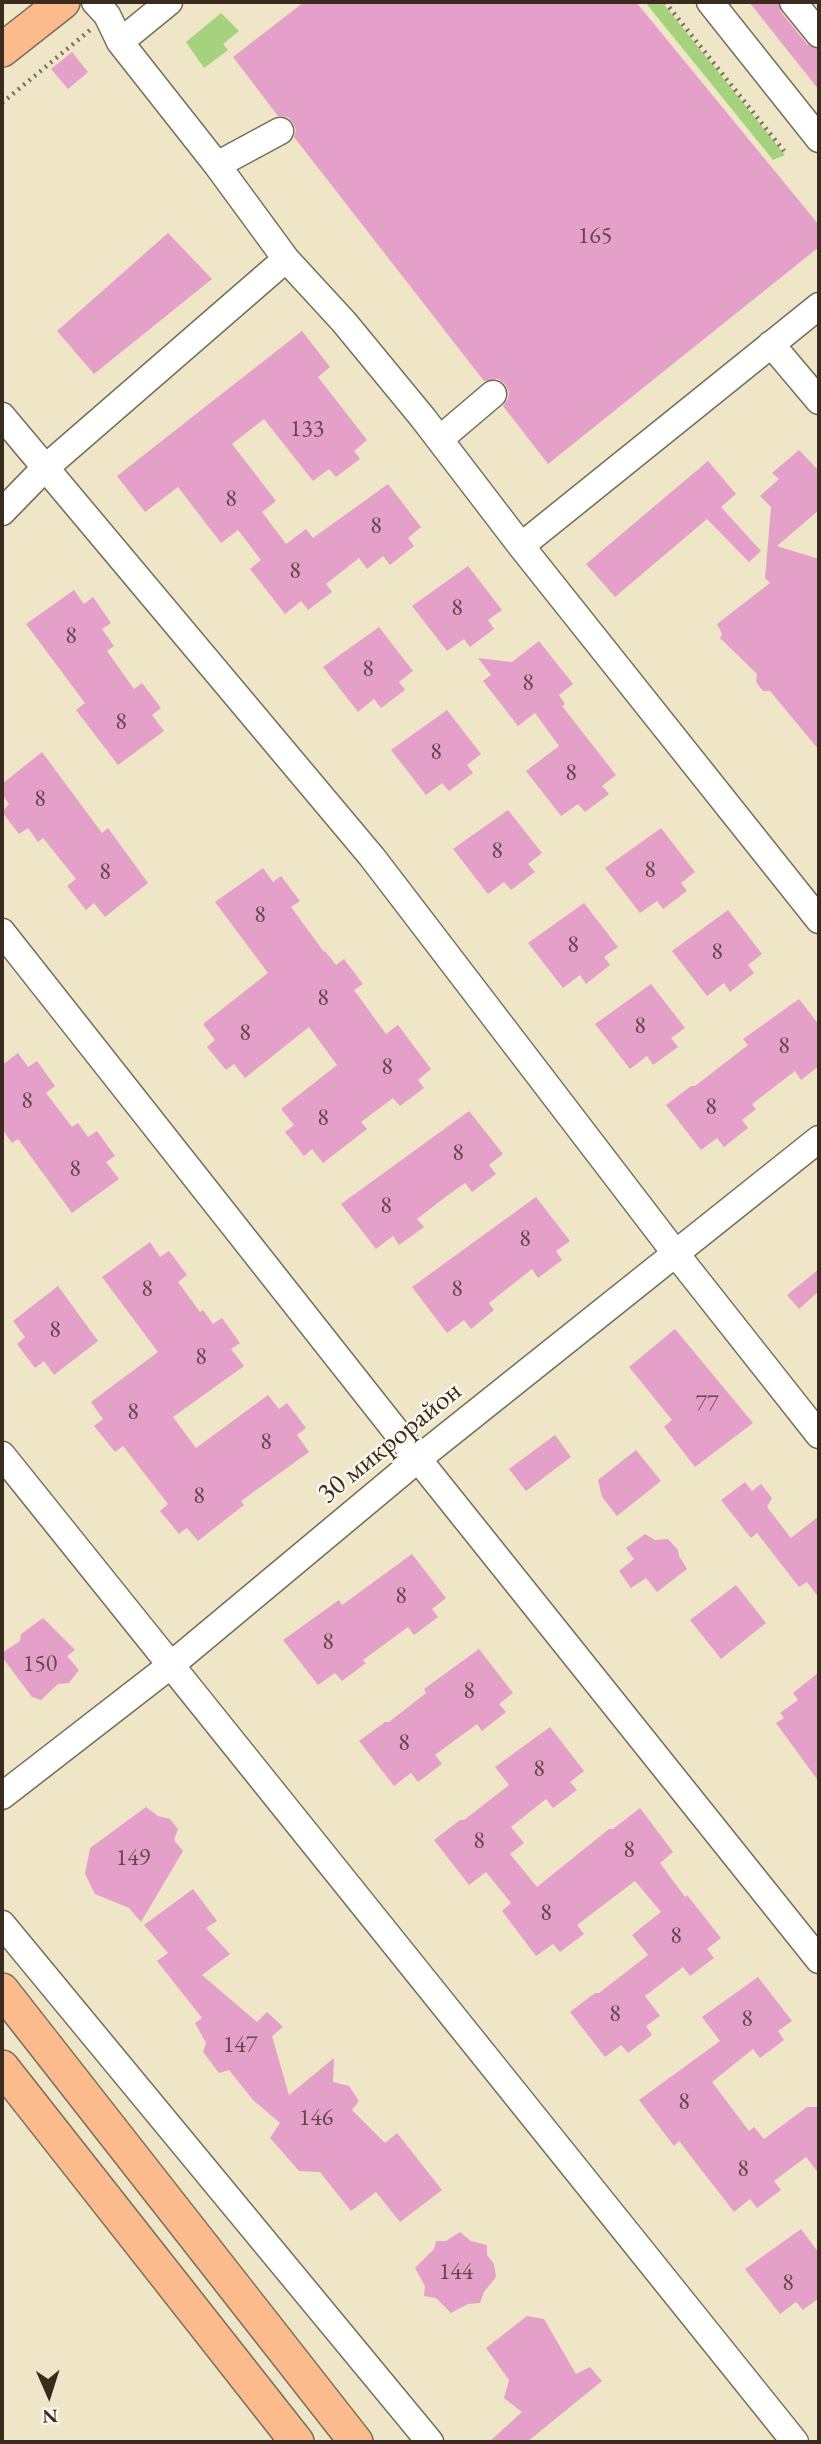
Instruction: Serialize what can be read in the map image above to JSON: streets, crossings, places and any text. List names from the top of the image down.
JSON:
{
  "streets": {
    "street": ["30 микрорайон"]
  },
  "house_numbers": [
    "165",
    "133",
    "8",
    "8",
    "8",
    "8",
    "8",
    "8",
    "8",
    "8",
    "8",
    "8",
    "8",
    "8",
    "8",
    "8",
    "8",
    "8",
    "8",
    "8",
    "8",
    "8",
    "8",
    "8",
    "8",
    "8",
    "8",
    "8",
    "8",
    "8",
    "8",
    "8",
    "8",
    "8",
    "8",
    "77",
    "8",
    "8",
    "8",
    "8",
    "8",
    "150",
    "8",
    "8",
    "8",
    "8",
    "8",
    "149",
    "8",
    "8",
    "8",
    "8",
    "147",
    "8",
    "146",
    "8",
    "144",
    "8"
  ],
  "north": "bottom"
}
